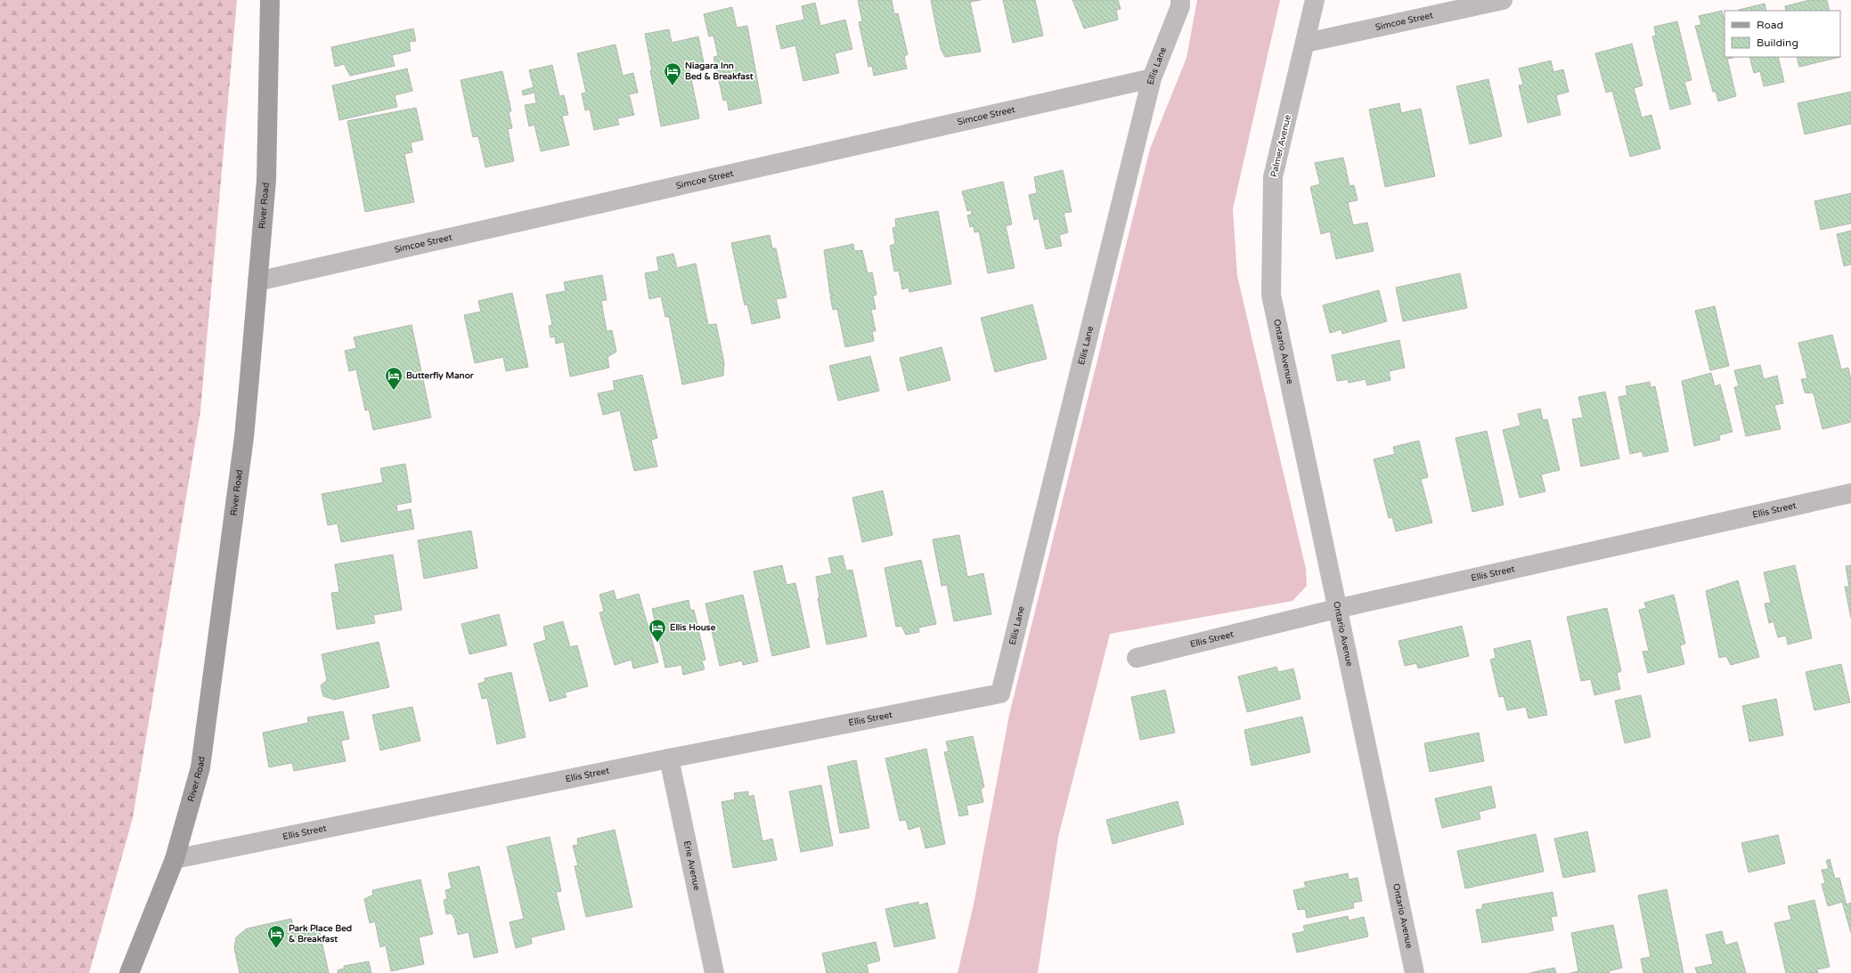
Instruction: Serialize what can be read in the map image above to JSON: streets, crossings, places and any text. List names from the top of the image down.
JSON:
{
  "streets": {
    "main road": ["River Road"],
    "street": [
      "Simcoe Street",
      "Ellis Lane",
      "Palmer Avenue",
      "Ontario Avenue",
      "Ellis Street",
      "Erie Avenue"
    ]
  },
  "crossings": [
    ["Simcoe Street", "Ellis Lane"],
    ["Simcoe Street", "Palmer Avenue"],
    ["Simcoe Street", "River Road"],
    ["Ellis Lane", "Ellis Street"],
    ["Palmer Avenue", "Ontario Avenue"],
    ["River Road", "Ellis Street"],
    ["Ontario Avenue", "Ellis Street"],
    ["Ellis Street", "Erie Avenue"]
  ],
  "places": {
    "hotel": [
      "Niagara Inn Bed & Breakfast",
      "Butterfly Manor",
      "Ellis House",
      "Park Place Bed & Breakfast"
    ]
  },
  "legend": ["Road", "Building"]
}
